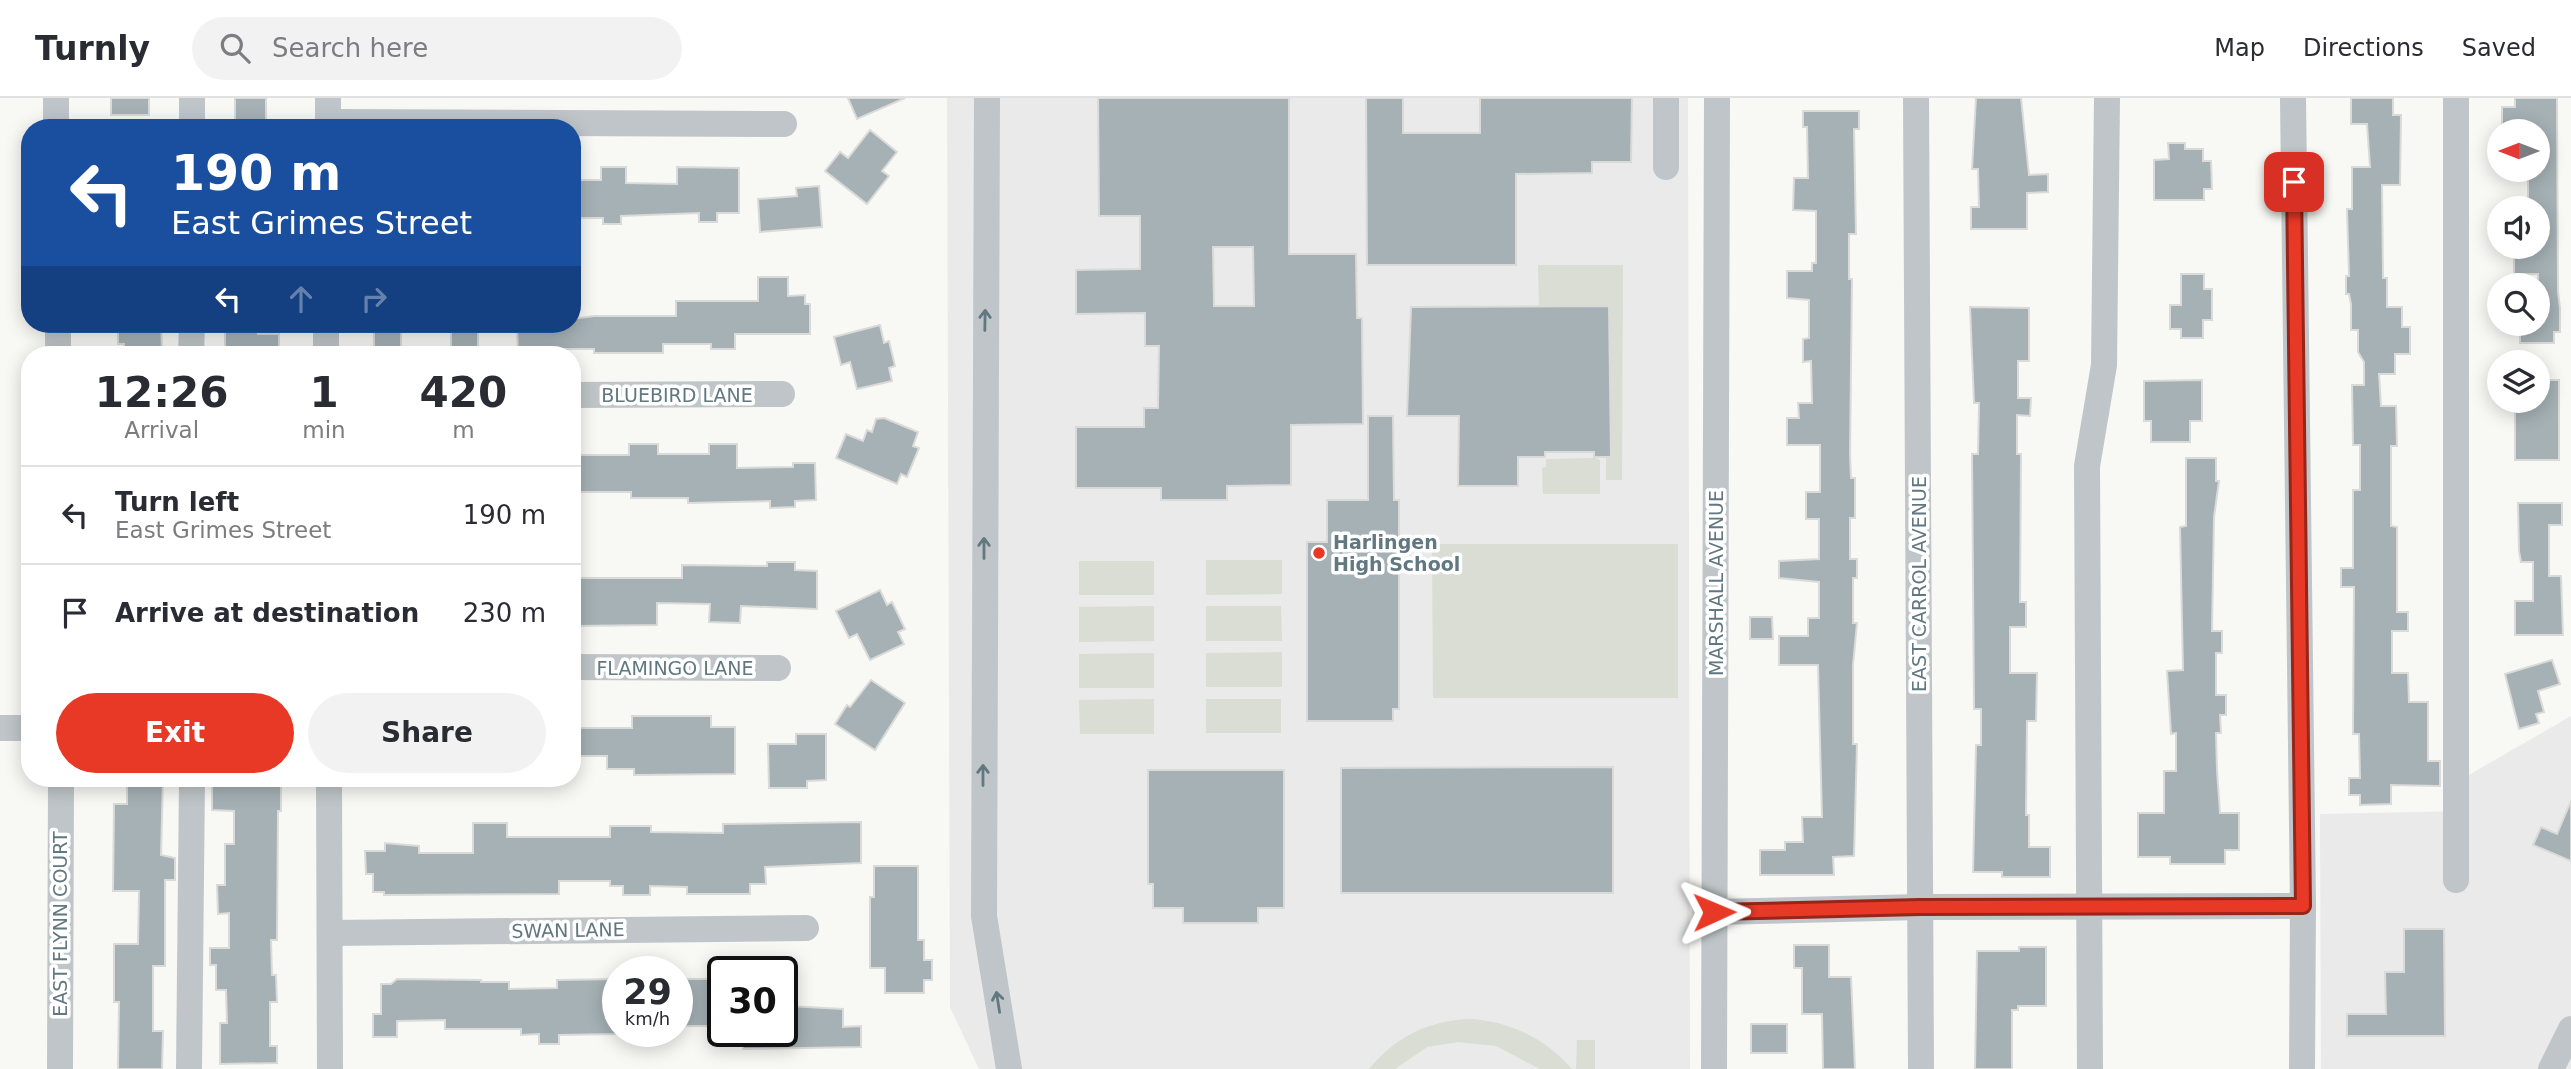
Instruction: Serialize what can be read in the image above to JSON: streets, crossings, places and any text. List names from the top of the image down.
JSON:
{
  "streets": {
    "street": [
      "BLUEBIRD LANE",
      "MARSHALL AVENUE",
      "EAST CARROL AVENUE",
      "FLAMINGO LANE",
      "EAST FLYNN COURT",
      "SWAN LANE"
    ]
  },
  "places": ["Harlingen High School"],
  "north": "left",
  "page": {
    "header": "Turnly",
    "search": "Search here",
    "nav": ["Map", "Directions", "Saved"],
    "turn": ["190 m", "East Grimes Street"],
    "eta": [
      "12:26",
      "Arrival",
      "1",
      "min",
      "420",
      "m"
    ],
    "list": [
      {
        "name": "Turn left",
        "note": "East Grimes Street",
        "value": "190 m"
      },
      {
        "name": "Arrive at destination",
        "value": "230 m"
      }
    ],
    "buttons": ["Exit", "Share"],
    "speed": "29 km/h",
    "limit": "30"
  }
}
